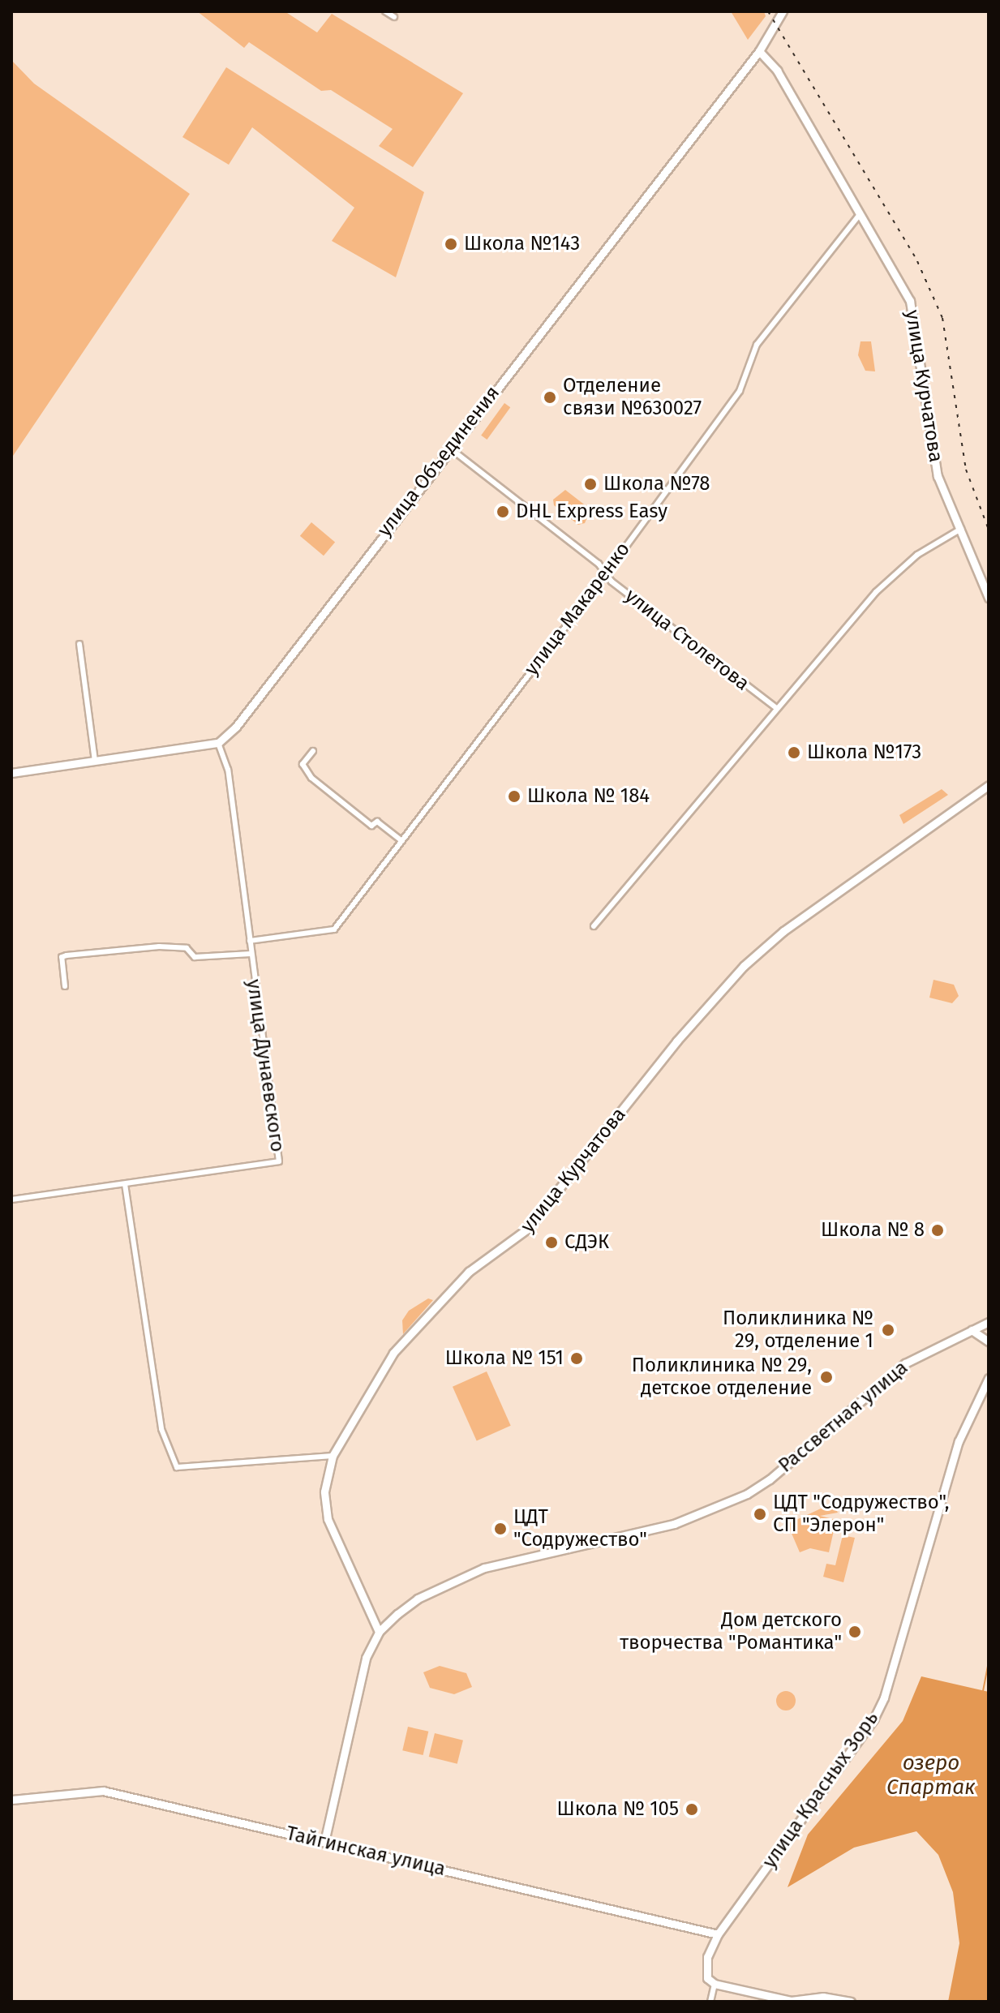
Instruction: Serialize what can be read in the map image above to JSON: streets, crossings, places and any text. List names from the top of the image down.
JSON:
{
  "streets": {
    "main road": [
      "улица Курчатова",
      "улица Объединения",
      "Рассветная улица",
      "улица Красных Зорь",
      "Тайгинская улица"
    ],
    "street": ["улица Макаренко", "улица Столетова", "улица Дунаевского"]
  },
  "crossings": [
    ["улица Курчатова", "улица Объединения"],
    ["улица Курчатова", "улица Макаренко"],
    ["улица Курчатова", "Рассветная улица"],
    ["улица Объединения", "улица Столетова"],
    ["улица Объединения", "улица Дунаевского"],
    ["улица Макаренко", "улица Столетова"],
    ["улица Макаренко", "улица Дунаевского"],
    ["Рассветная улица", "Тайгинская улица"],
    ["улица Красных Зорь", "Тайгинская улица"]
  ],
  "water": ["озеро Спартак"],
  "places": [
    "Школа №143",
    "Отделение связи №630027",
    "Школа №78",
    "DHL Express Easy",
    "Школа №173",
    "Школа № 184",
    "Школа № 8",
    "СДЭК",
    "Поликлиника № 29, отделение 1",
    "Школа № 151",
    "Поликлиника № 29, детское отделение",
    "ЦДТ \"Содружество\", СП \"Элерон\"",
    "ЦДТ \"Содружество\"",
    "Дом детского творчества \"Романтика\"",
    "Школа № 105"
  ]
}
